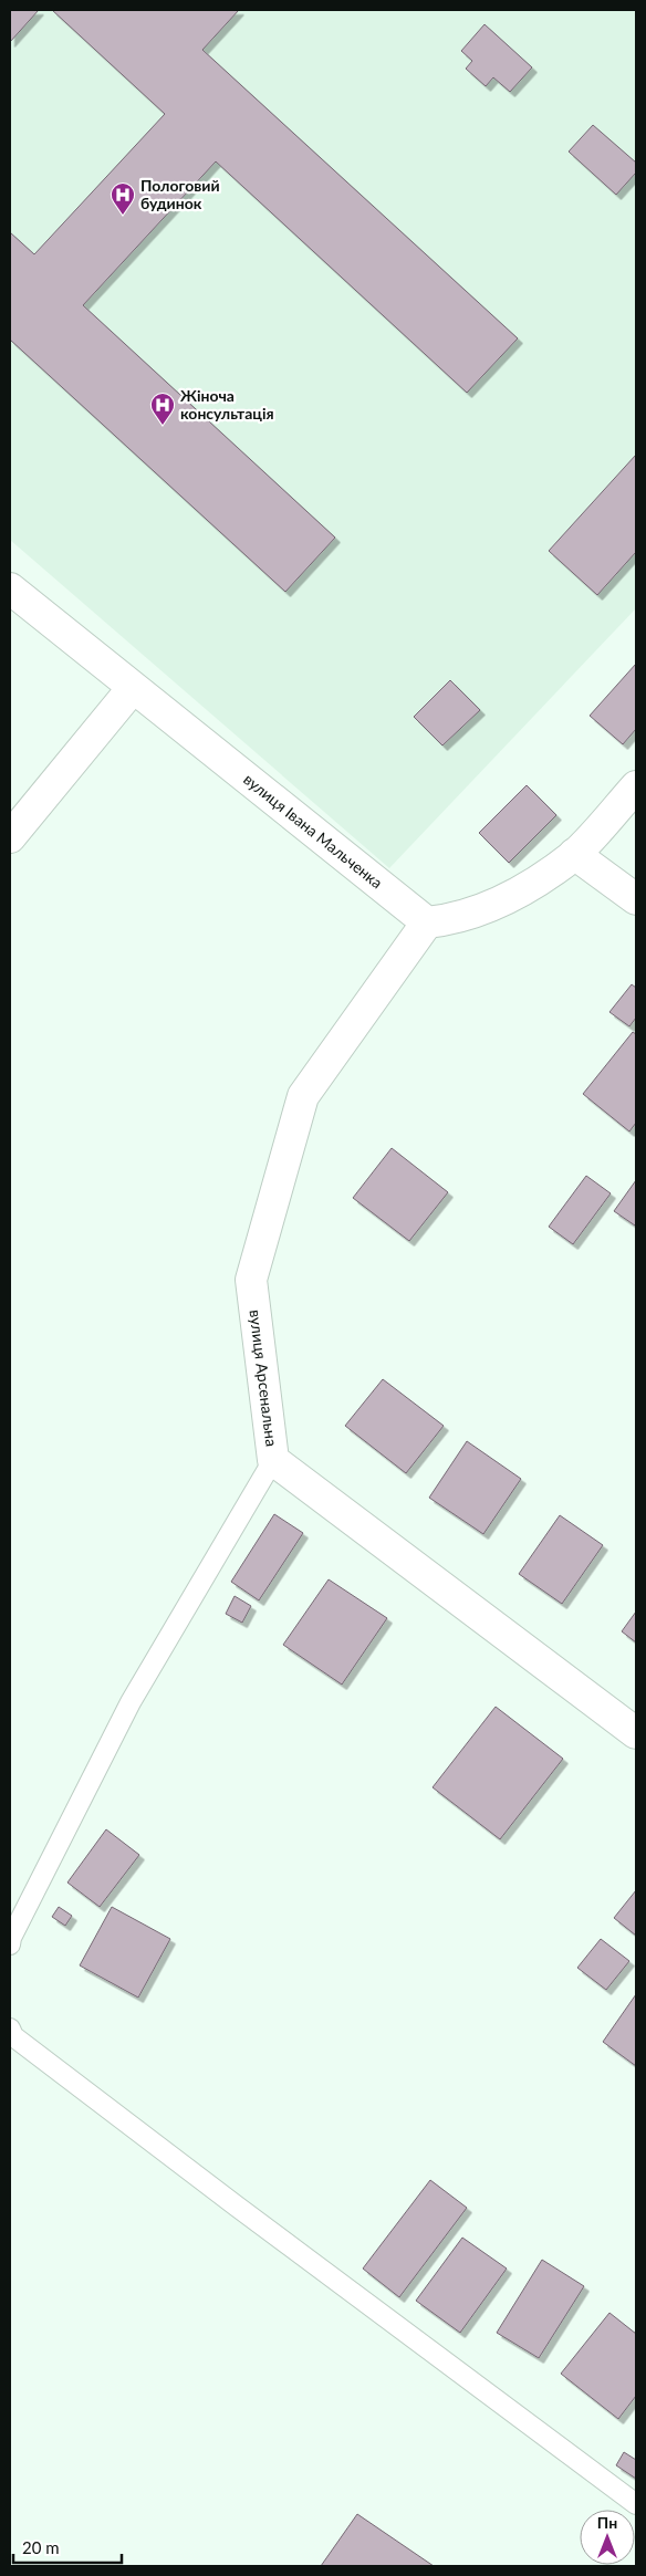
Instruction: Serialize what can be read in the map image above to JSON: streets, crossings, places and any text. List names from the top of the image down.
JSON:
{
  "streets": {
    "street": ["вулиця Івана Мальченка", "вулиця Арсенальна"]
  },
  "crossings": [
    ["вулиця Івана Мальченка", "вулиця Арсенальна"]
  ],
  "places": {
    "hospital": ["Пологовий будинок", "Жіноча консультація"]
  },
  "scale_bar": "20 m",
  "north": "top"
}
